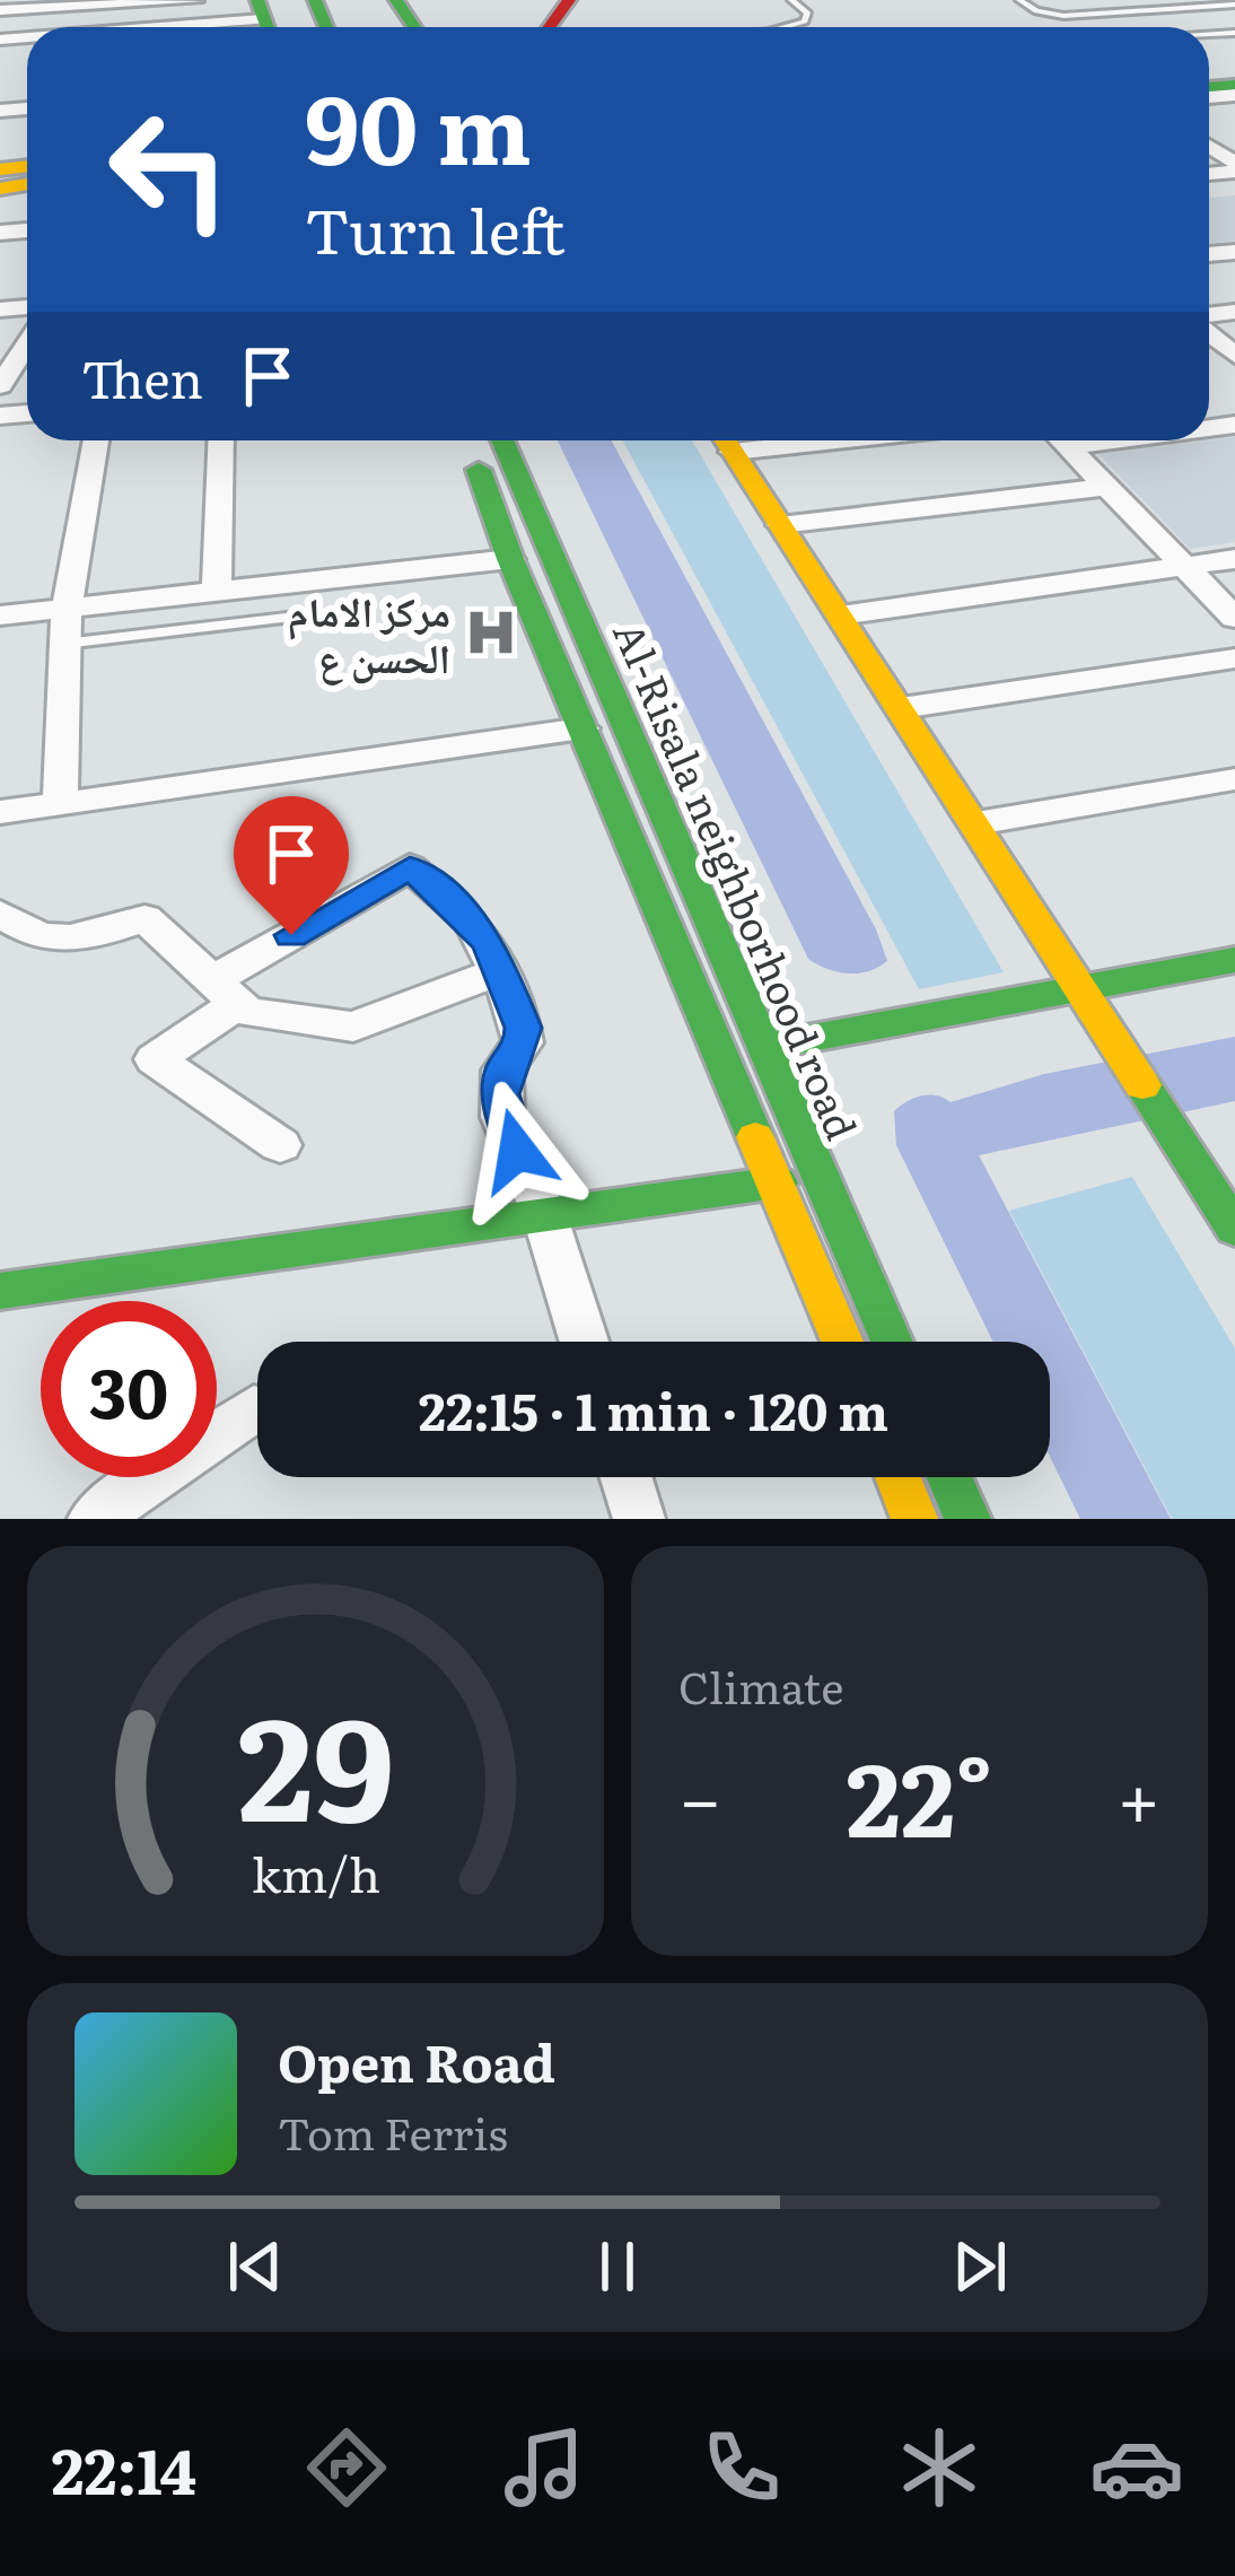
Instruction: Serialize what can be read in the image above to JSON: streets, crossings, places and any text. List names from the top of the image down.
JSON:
{
  "streets": {
    "main road": ["Al-Risala neighborhood road"]
  },
  "places": {
    "hospital": ["مركز الامام الحسن ع"]
  },
  "page": {
    "turn": ["90 m", "Turn left"],
    "then": "Then",
    "limit": "30",
    "trip": "22:15 · 1 min · 120 m",
    "tile": "Climate",
    "heat": ["−", "22°", "+"],
    "song": ["Open Road", "Tom Ferris"],
    "tabs": "22:14",
    "gauge": ["29", "km/h"]
  }
}
